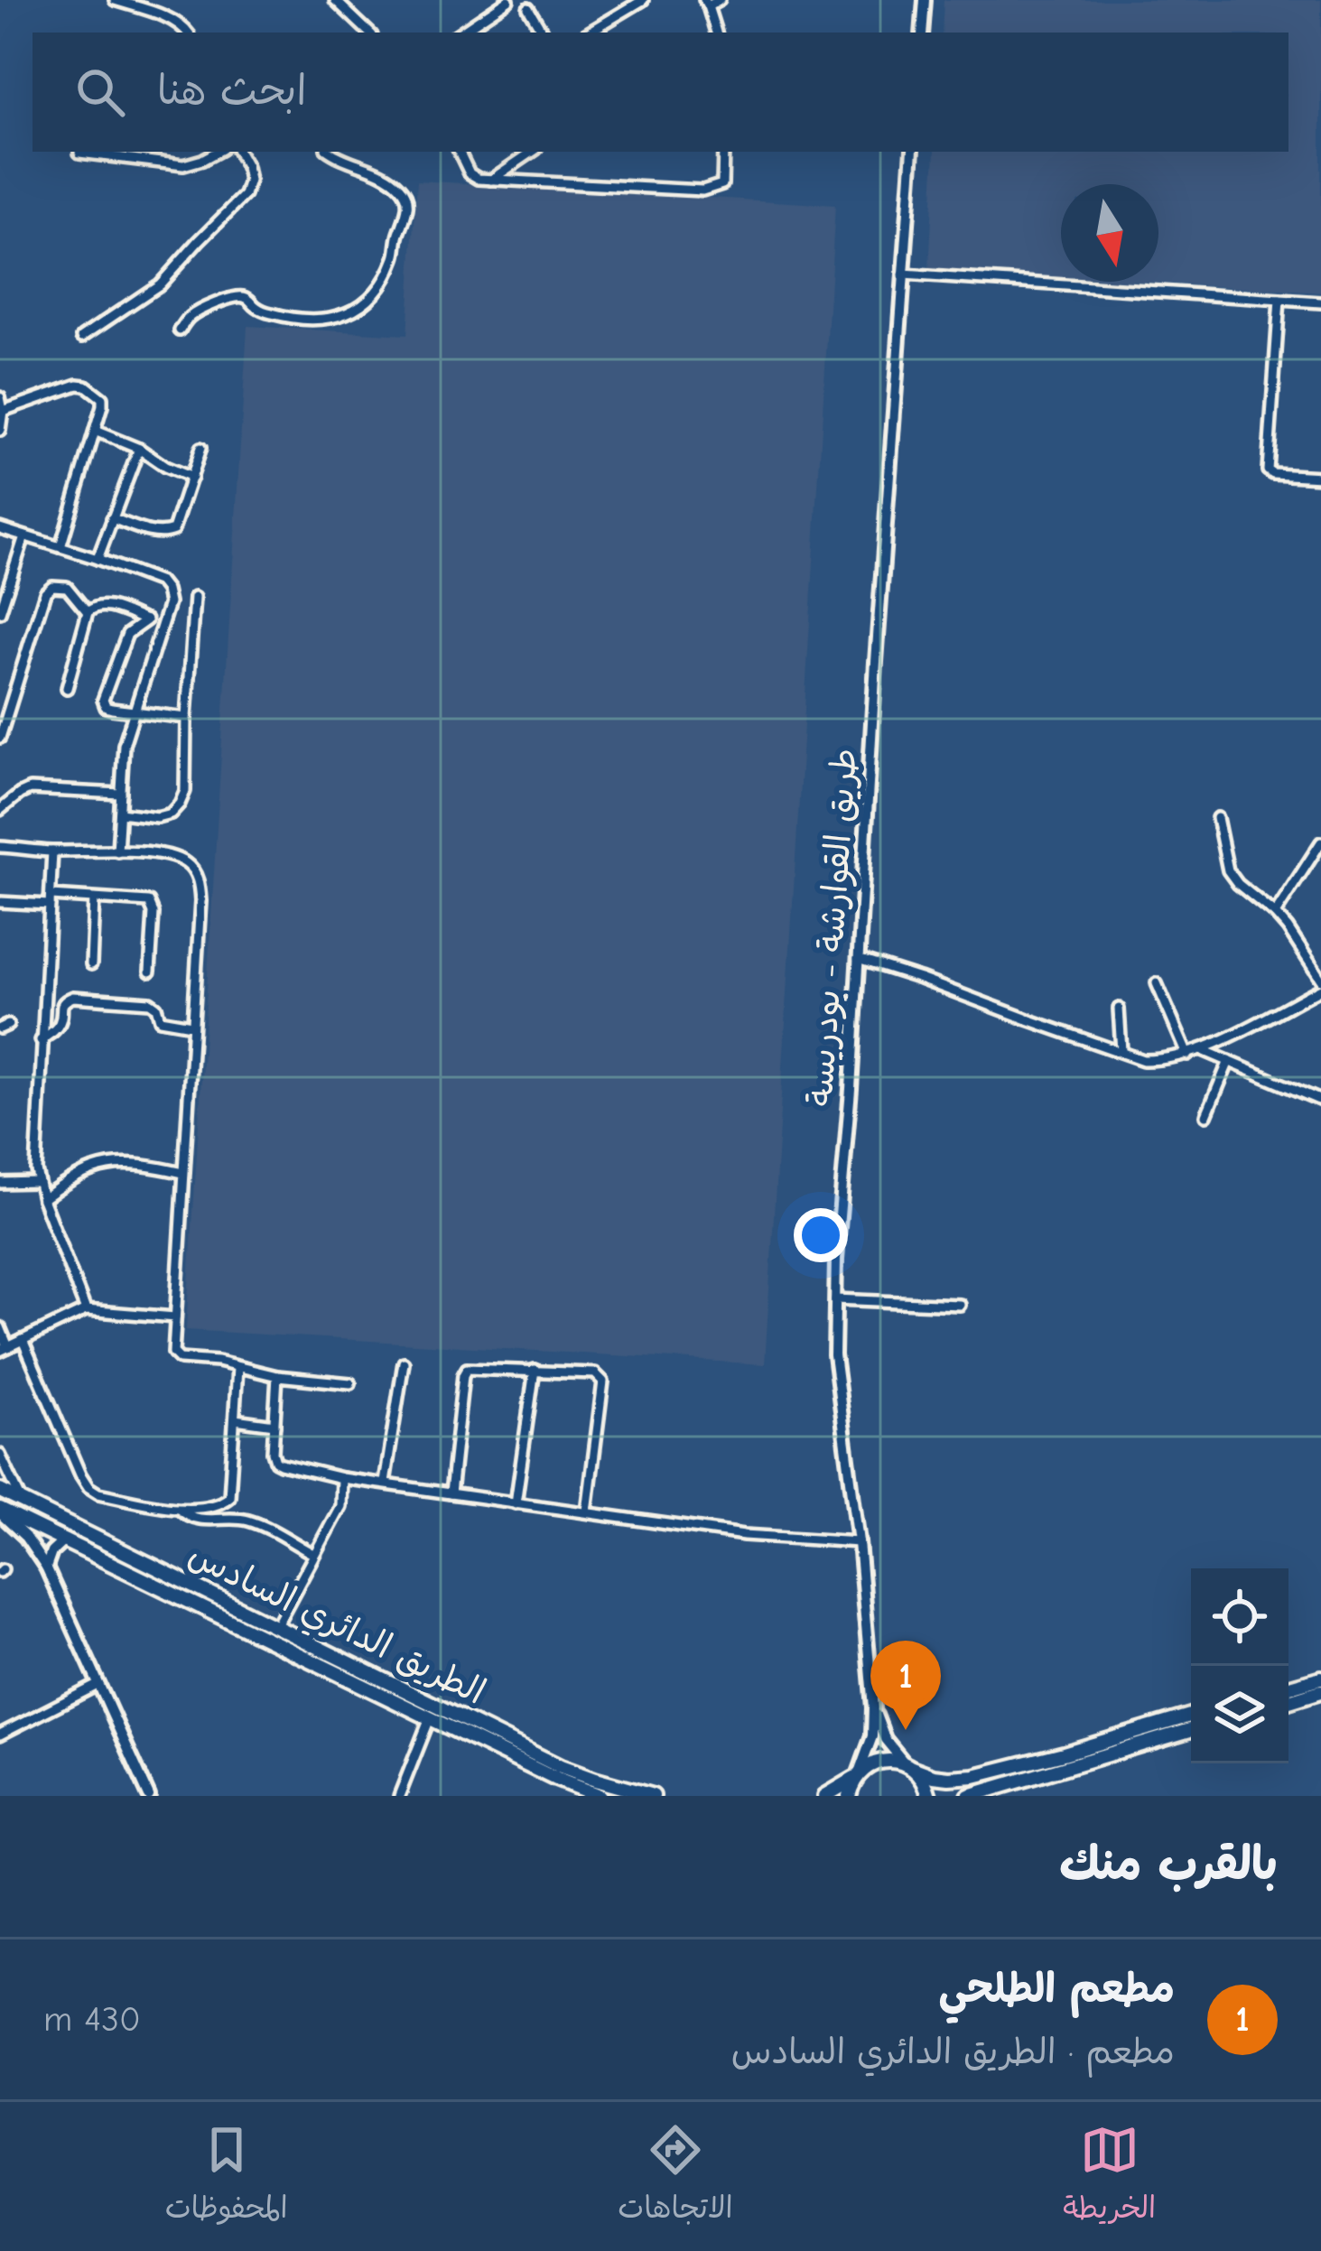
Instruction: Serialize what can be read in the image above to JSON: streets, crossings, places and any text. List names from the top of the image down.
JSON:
{
  "streets": {
    "highway": ["الطريق الدائري السادس"],
    "main road": ["طريق القوارشة - بودريسة"]
  },
  "north": "bottom",
  "page": {
    "search": "ابحث هنا",
    "pins": "1",
    "heading": "بالقرب منك",
    "list": [
      {
        "mark": "1",
        "name": "مطعم الطلحي",
        "note": "مطعم · الطريق الدائري السادس",
        "value": "430 m"
      }
    ],
    "nav": ["الخريطة", "الاتجاهات", "المحفوظات"]
  }
}
